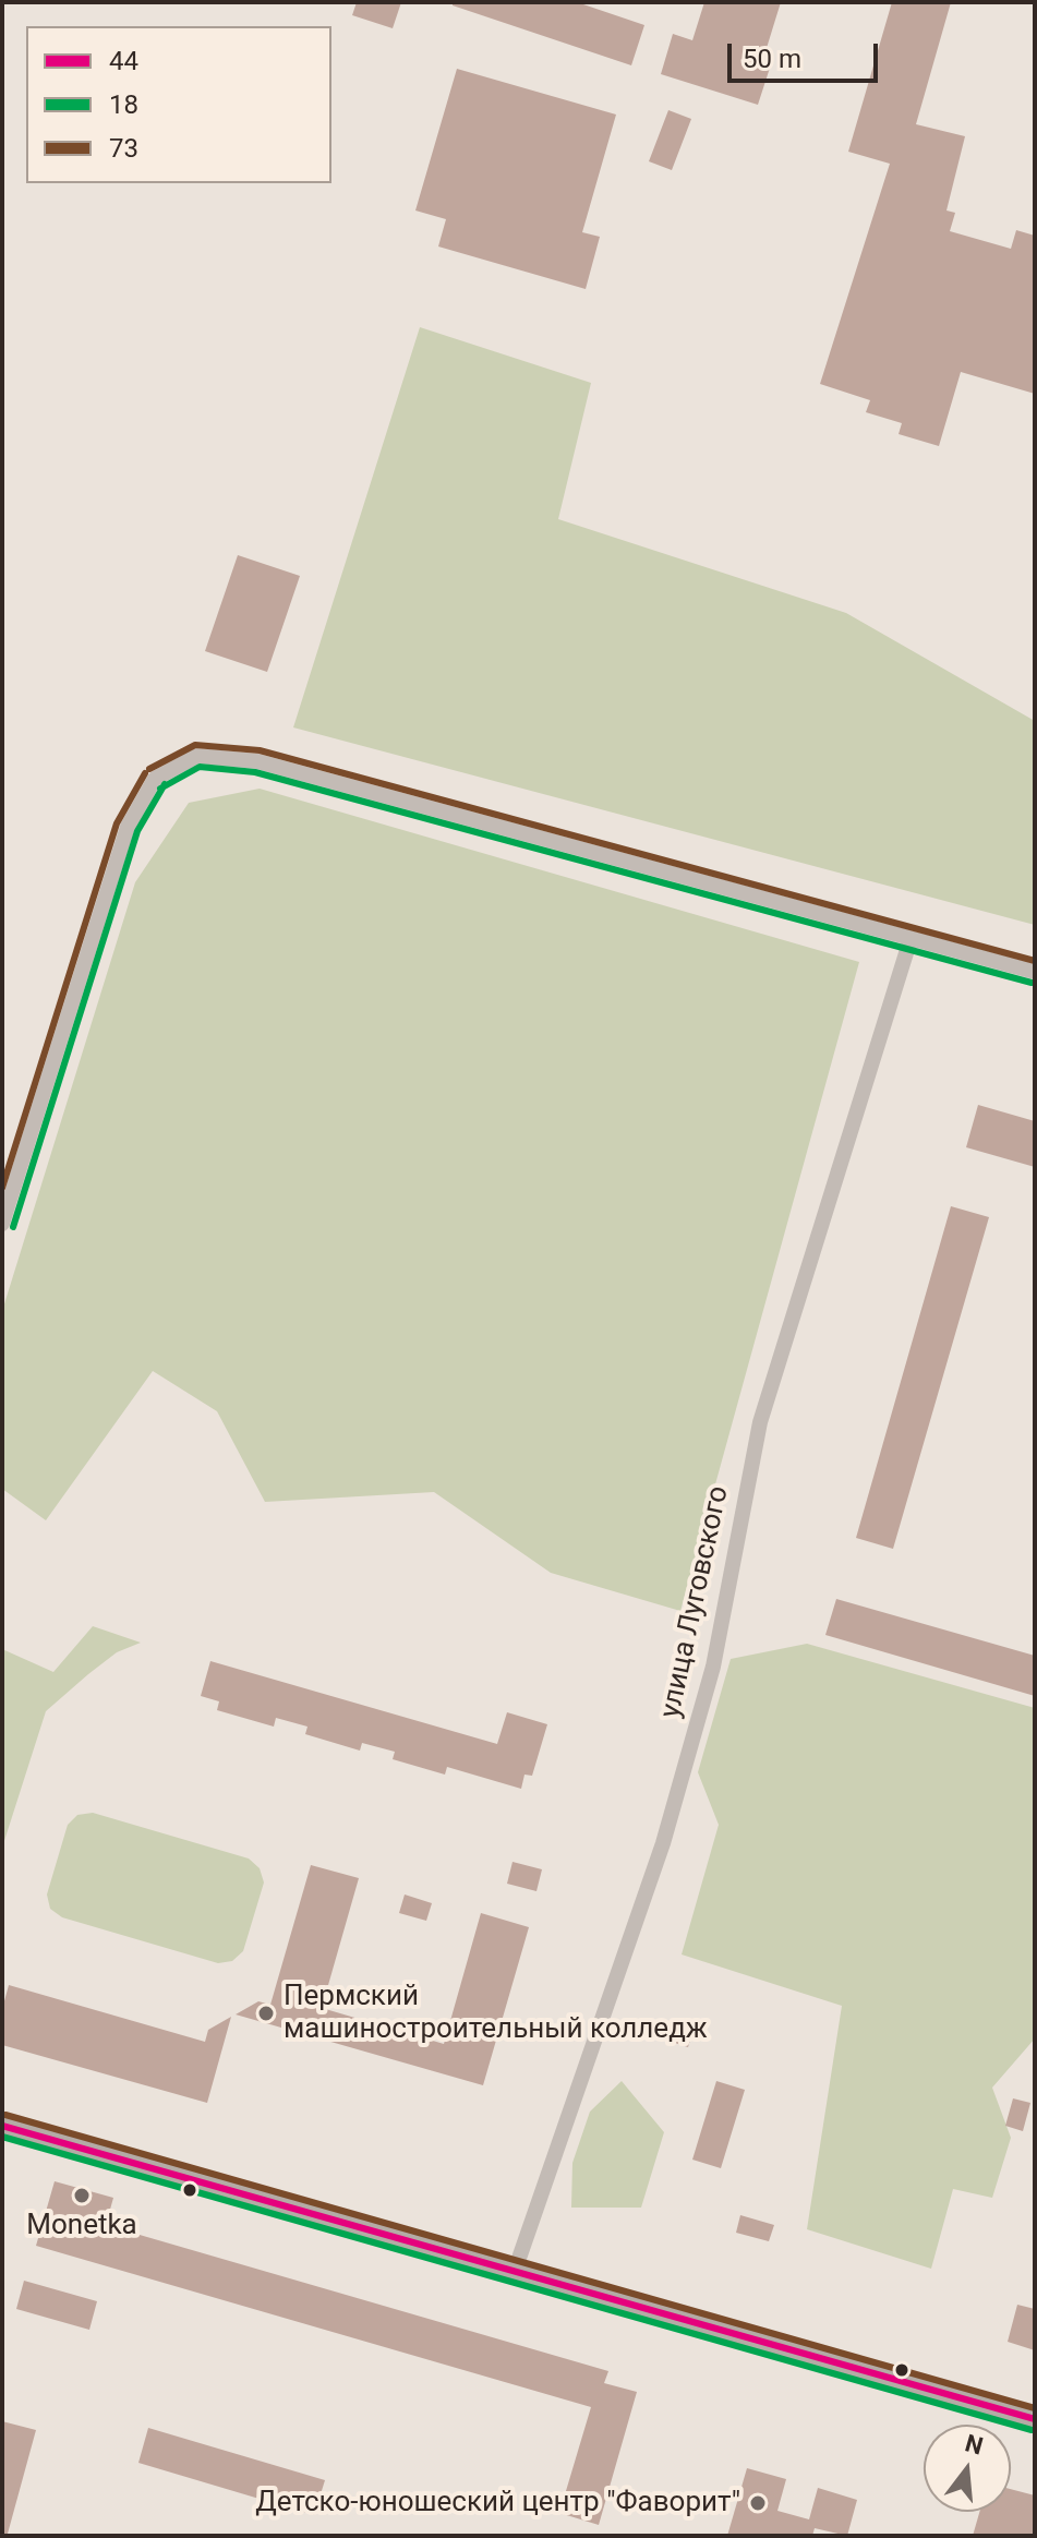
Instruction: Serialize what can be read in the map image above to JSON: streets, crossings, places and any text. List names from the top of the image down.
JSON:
{
  "streets": {
    "street": ["улица Луговского"]
  },
  "places": ["Пермский машиностроительный колледж", "Monetka", "Детско-юношеский центр \"Фаворит\""],
  "lines": ["transit line 73", "transit line 18", "transit line 44"],
  "legend": ["44", "18", "73"],
  "scale_bar": "50 m",
  "north": "top"
}
